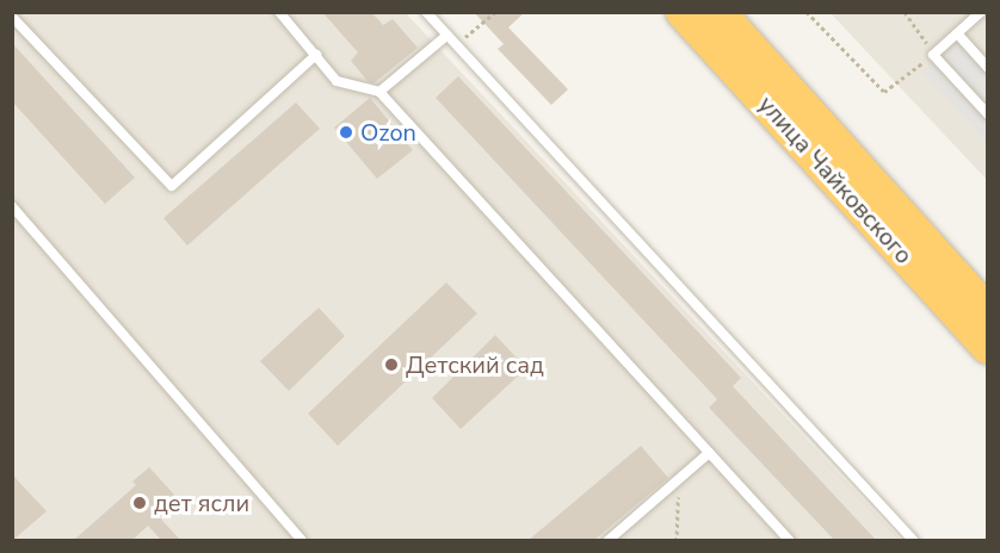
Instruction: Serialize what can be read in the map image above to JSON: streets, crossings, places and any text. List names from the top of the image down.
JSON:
{
  "streets": {
    "highway": ["улица Чайковского"]
  },
  "places": ["Ozon", "Детский сад", "дет ясли"]
}
